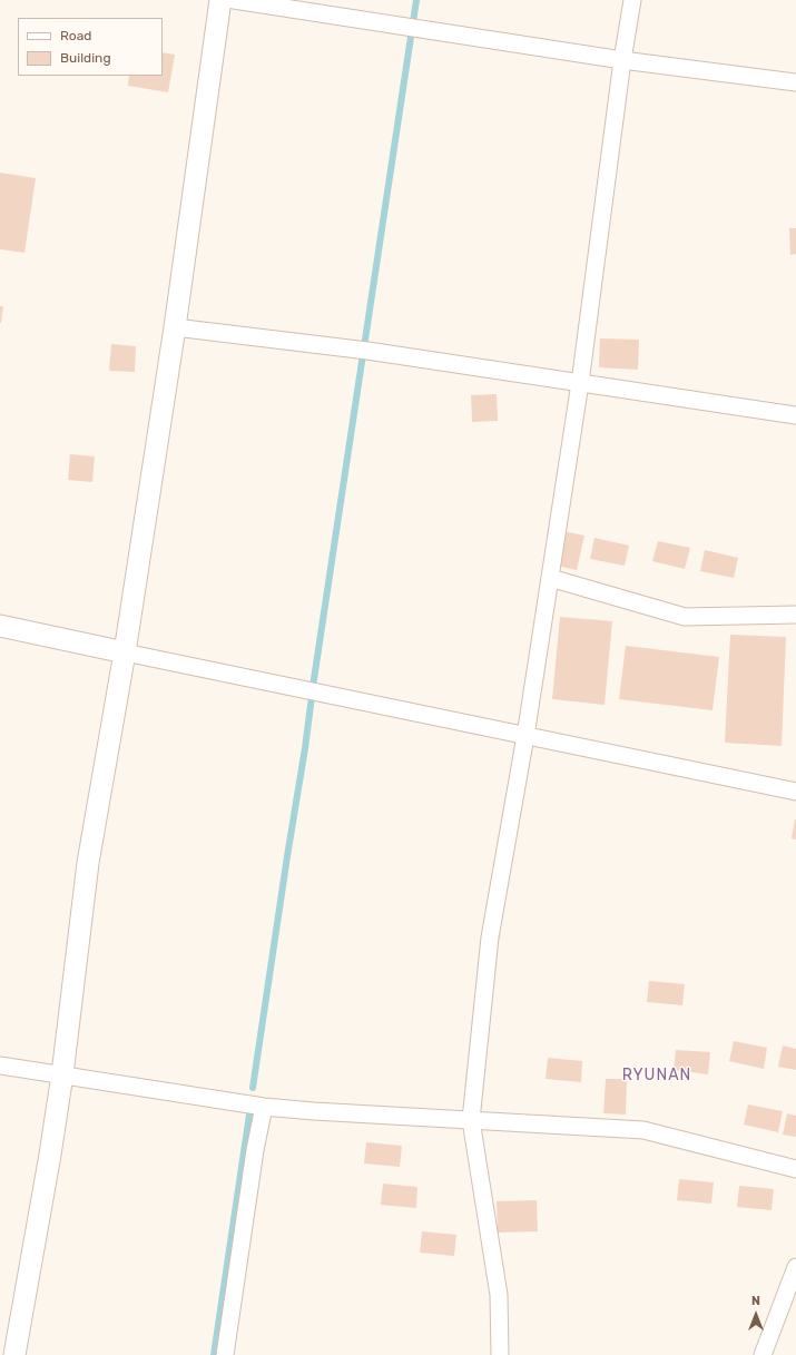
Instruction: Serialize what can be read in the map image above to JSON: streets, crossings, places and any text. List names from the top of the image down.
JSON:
{
  "districts": ["RYUNAN"],
  "legend": ["Road", "Building"],
  "north": "top"
}
